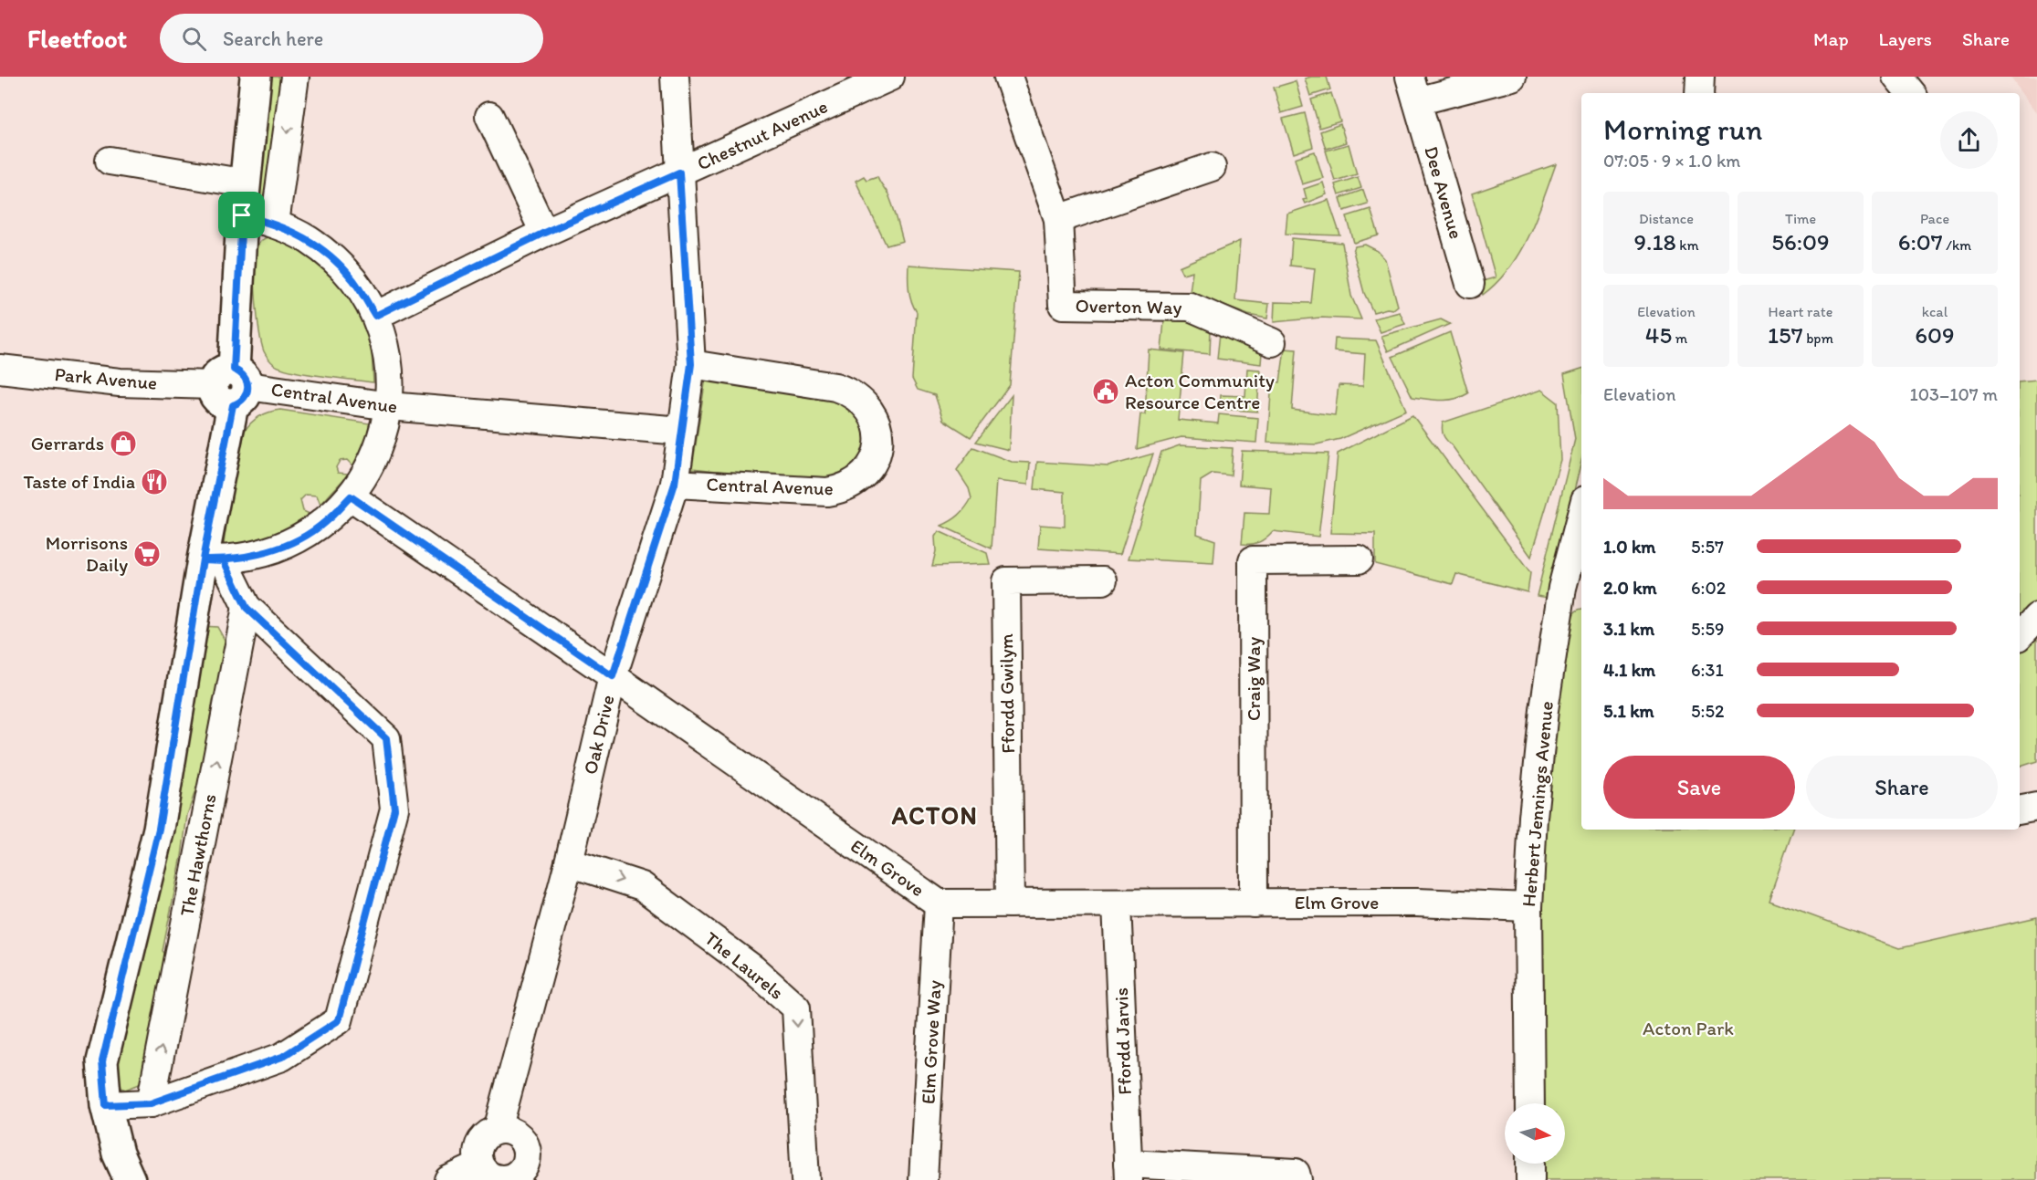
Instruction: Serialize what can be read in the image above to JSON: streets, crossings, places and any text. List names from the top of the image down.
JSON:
{
  "streets": {
    "street": [
      "Chestnut Avenue",
      "Dee Avenue",
      "Overton Way",
      "Park Avenue",
      "Central Avenue",
      "Craig Way",
      "Ffordd Gwilym",
      "Oak Drive",
      "Herbert Jennings Avenue",
      "The Hawthorns",
      "Elm Grove",
      "The Laurels",
      "Ffordd Jarvis",
      "Elm Grove Way"
    ]
  },
  "crossings": [
    ["Chestnut Avenue", "Oak Drive"],
    ["Park Avenue", "Central Avenue"],
    ["Central Avenue", "Oak Drive"],
    ["Craig Way", "Elm Grove"],
    ["Ffordd Gwilym", "Elm Grove"],
    ["Oak Drive", "Elm Grove"],
    ["Oak Drive", "The Laurels"],
    ["Herbert Jennings Avenue", "Elm Grove"],
    ["Elm Grove", "Ffordd Jarvis"],
    ["Elm Grove", "Elm Grove Way"]
  ],
  "one_way": ["The Hawthorns", "The Laurels"],
  "districts": ["ACTON"],
  "parks": ["Acton Park"],
  "places": {
    "public building": ["Acton Community Resource Centre"],
    "shop": ["Gerrards"],
    "restaurant": ["Taste of India"],
    "supermarket": ["Morrisons Daily"]
  },
  "north": "right",
  "page": {
    "header": "Fleetfoot",
    "search": "Search here",
    "nav": ["Map", "Layers", "Share"],
    "heading": ["Morning run", "07:05 · 9 × 1.0 km"],
    "stats": [
      ["Distance", "9.18 km"],
      ["Time", "56:09"],
      ["Pace", "6:07 /km"],
      ["Elevation", "45 m"],
      ["Heart rate", "157 bpm"],
      ["kcal", "609"]
    ],
    "chart": ["Elevation", "103–107 m"],
    "list": [
      {
        "name": "1.0 km",
        "note": "5:57"
      },
      {
        "name": "2.0 km",
        "note": "6:02"
      },
      {
        "name": "3.1 km",
        "note": "5:59"
      },
      {
        "name": "4.1 km",
        "note": "6:31"
      },
      {
        "name": "5.1 km",
        "note": "5:52"
      }
    ],
    "buttons": ["Save", "Share"]
  }
}
